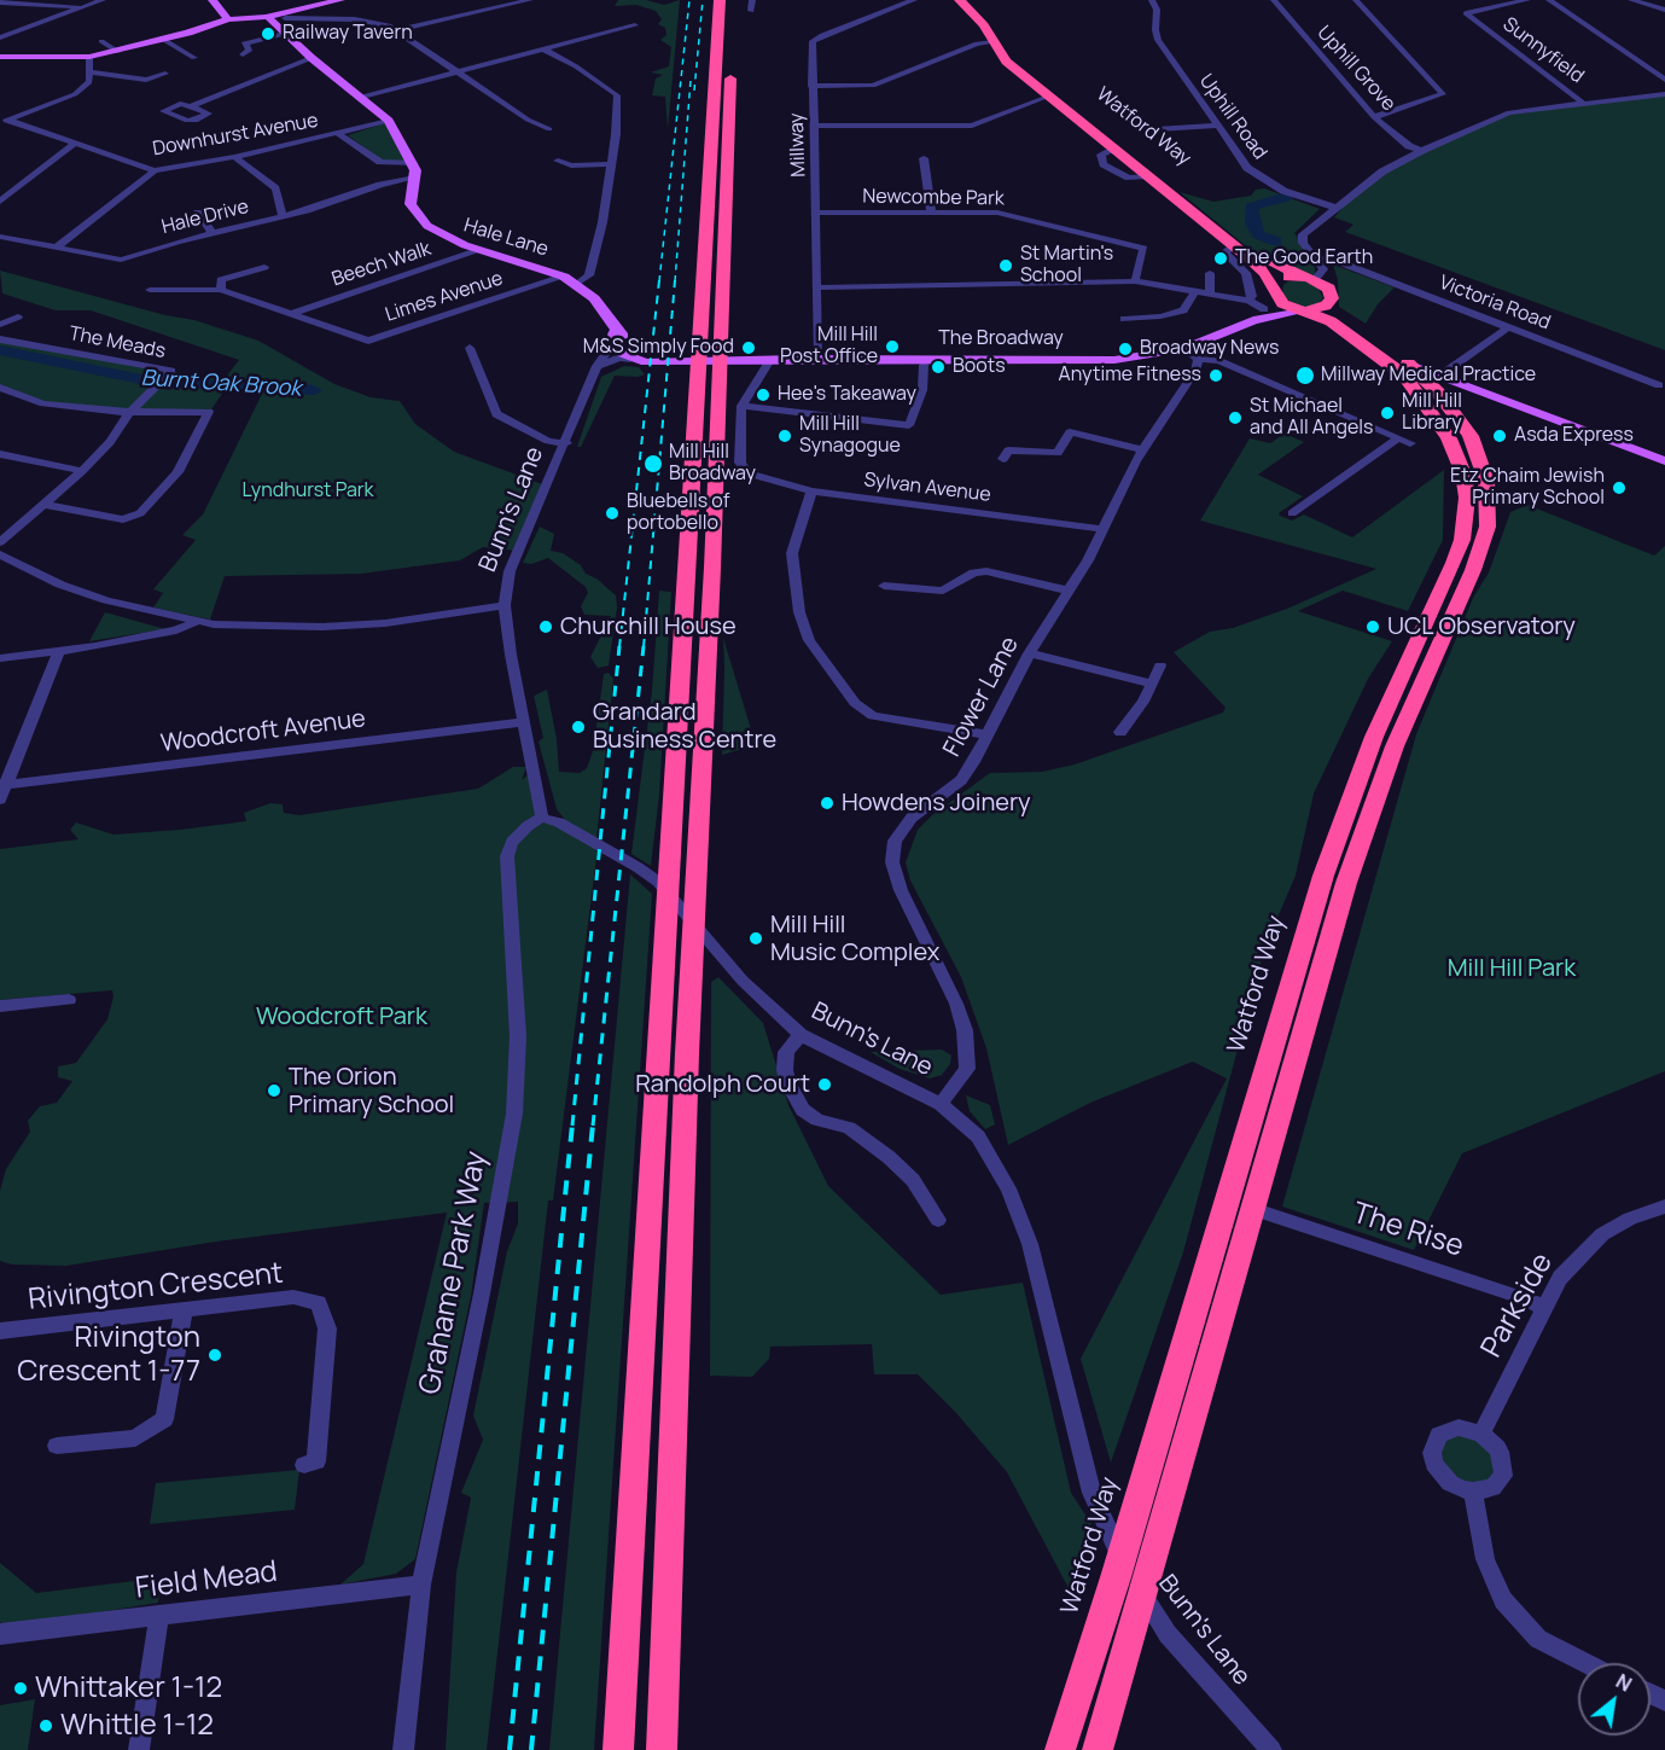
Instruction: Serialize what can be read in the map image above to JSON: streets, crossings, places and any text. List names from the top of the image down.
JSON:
{
  "streets": {
    "highway": ["Watford Way"],
    "main road": ["Hale Lane", "The Broadway"],
    "street": [
      "Sunnyfield",
      "Uphill Grove",
      "Uphill Road",
      "Downhurst Avenue",
      "Millway",
      "Newcombe Park",
      "Hale Drive",
      "Beech Walk",
      "Limes Avenue",
      "Victoria Road",
      "The Meads",
      "Sylvan Avenue",
      "Bunn's Lane",
      "Flower Lane",
      "Woodcroft Avenue",
      "The Rise",
      "Grahame Park Way",
      "Rivington Crescent",
      "Parkside",
      "Field Mead"
    ]
  },
  "crossings": [
    ["Watford Way", "The Broadway"],
    ["Watford Way", "The Rise"],
    ["Downhurst Avenue", "Hale Lane"],
    ["Millway", "Newcombe Park"],
    ["Millway", "The Broadway"],
    ["Hale Drive", "Hale Lane"],
    ["Hale Lane", "Beech Walk"],
    ["Hale Lane", "Limes Avenue"],
    ["Hale Lane", "The Broadway"],
    ["Hale Lane", "Bunn's Lane"],
    ["Beech Walk", "Limes Avenue"],
    ["Sylvan Avenue", "Flower Lane"],
    ["Bunn's Lane", "Flower Lane"],
    ["Bunn's Lane", "Woodcroft Avenue"],
    ["Bunn's Lane", "Grahame Park Way"],
    ["The Rise", "Parkside"],
    ["Grahame Park Way", "Field Mead"]
  ],
  "water": ["Burnt Oak Brook"],
  "parks": ["Lyndhurst Park", "Mill Hill Park", "Woodcroft Park"],
  "places": [
    "Railway Tavern",
    "The Good Earth",
    "St Martin's School",
    "Mill Hill Post Office",
    "M&S Simply Food",
    "Broadway News",
    "Boots",
    "Anytime Fitness",
    "Millway Medical Practice",
    "Hee's Takeaway",
    "Mill Hill Library",
    "St Michael and All Angels",
    "Mill Hill Synagogue",
    "Asda Express",
    "Mill Hill Broadway",
    "Etz Chaim Jewish Primary School",
    "Bluebells of portobello",
    "Churchill House",
    "UCL Observatory",
    "Grandard Business Centre",
    "Howdens Joinery",
    "Mill Hill Music Complex",
    "Randolph Court",
    "The Orion Primary School",
    "Rivington Crescent 1-77",
    "Whittaker 1-12",
    "Whittle 1-12"
  ],
  "north": "top right"
}
